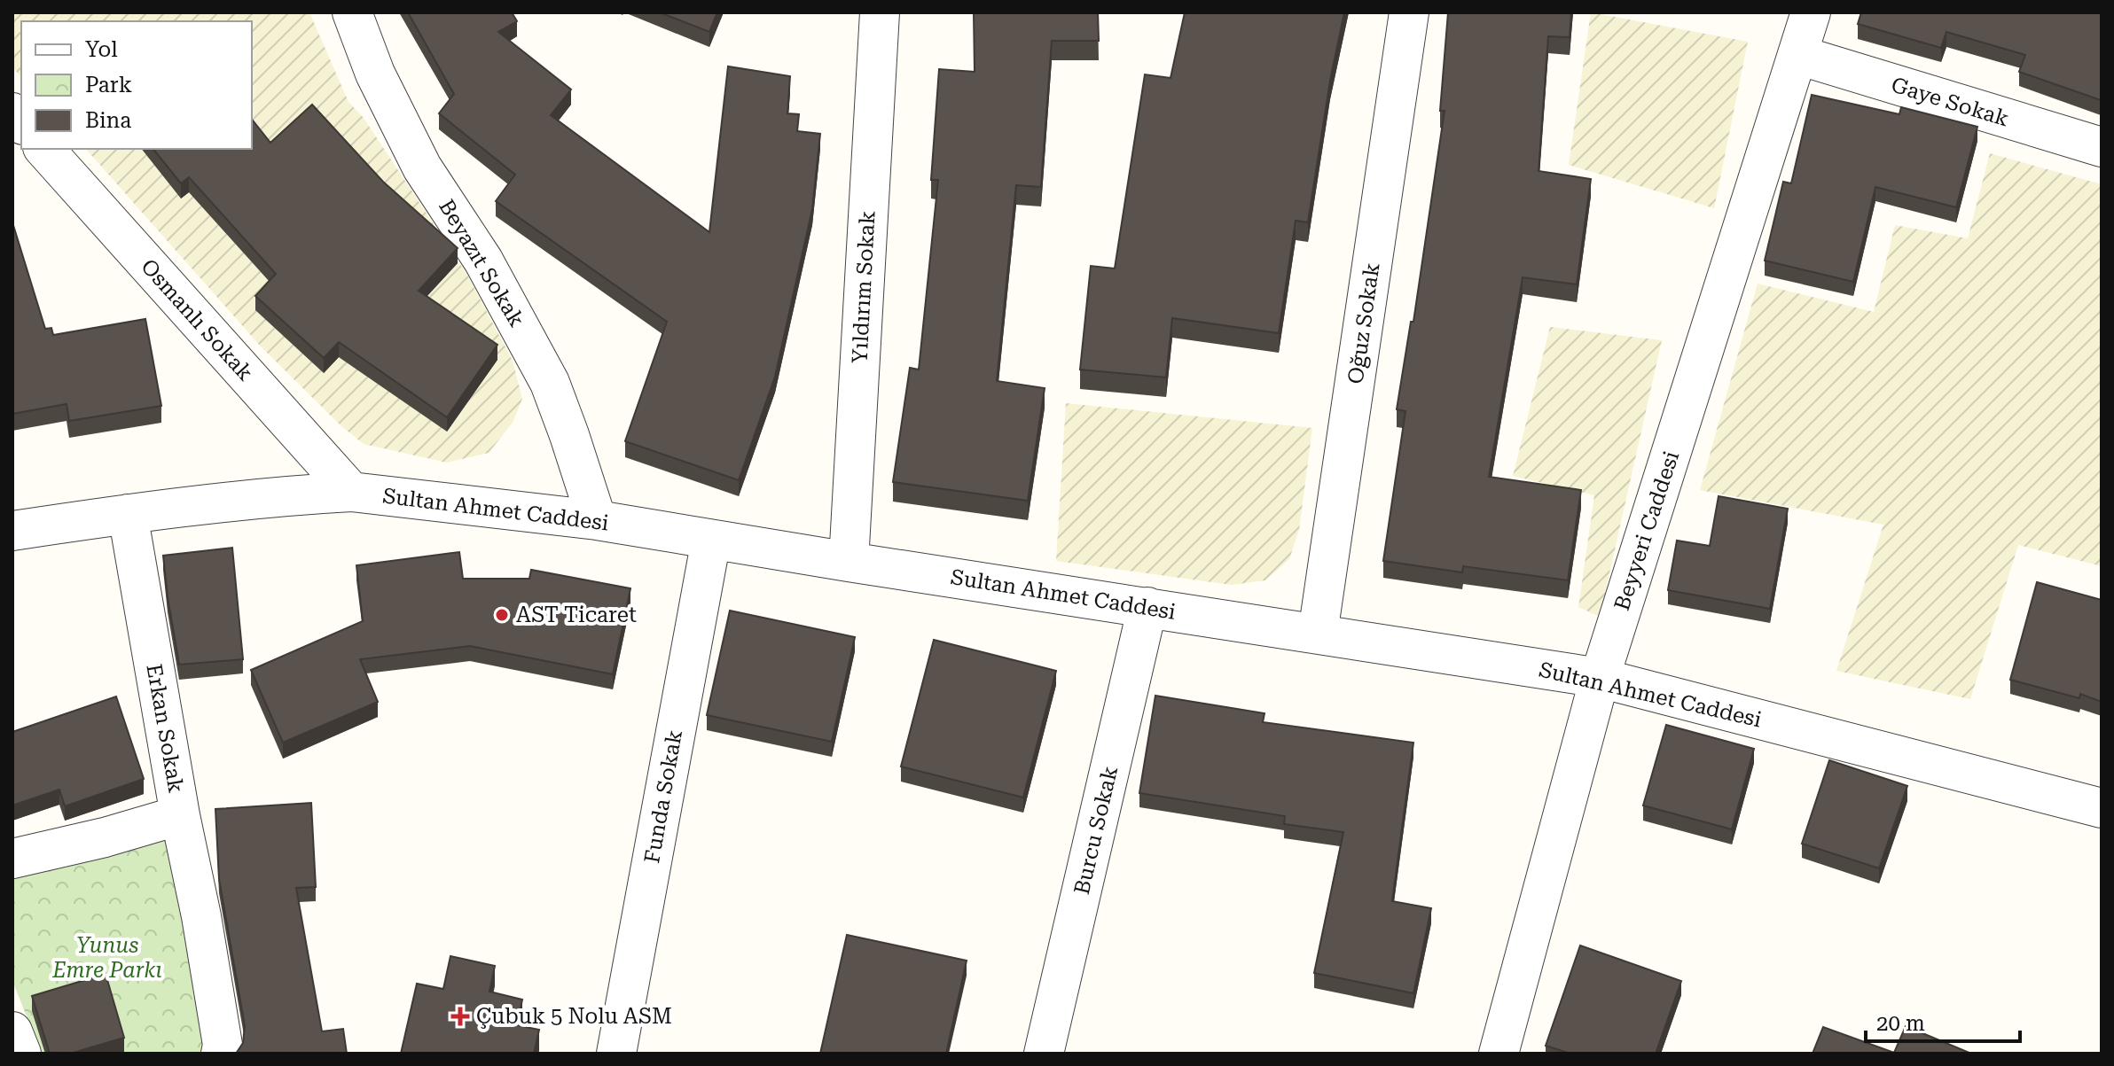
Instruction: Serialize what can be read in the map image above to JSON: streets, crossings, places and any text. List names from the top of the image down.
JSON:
{
  "streets": {
    "street": [
      "Gaye Sokak",
      "Beyazıt Sokak",
      "Yıldırım Sokak",
      "Osmanlı Sokak",
      "Oğuz Sokak",
      "Sultan Ahmet Caddesi",
      "Beyyeri Caddesi",
      "Erkan Sokak",
      "Funda Sokak",
      "Burcu Sokak"
    ]
  },
  "crossings": [
    ["Gaye Sokak", "Beyyeri Caddesi"],
    ["Beyazıt Sokak", "Sultan Ahmet Caddesi"],
    ["Yıldırım Sokak", "Sultan Ahmet Caddesi"],
    ["Osmanlı Sokak", "Sultan Ahmet Caddesi"],
    ["Oğuz Sokak", "Sultan Ahmet Caddesi"],
    ["Sultan Ahmet Caddesi", "Beyyeri Caddesi"],
    ["Sultan Ahmet Caddesi", "Erkan Sokak"],
    ["Sultan Ahmet Caddesi", "Funda Sokak"],
    ["Sultan Ahmet Caddesi", "Burcu Sokak"]
  ],
  "parks": ["Yunus Emre Parkı"],
  "places": {
    "other": ["AST Ticaret"],
    "health": ["Çubuk 5 Nolu ASM"]
  },
  "legend": ["Yol", "Park", "Bina"],
  "scale_bar": "20 m"
}
